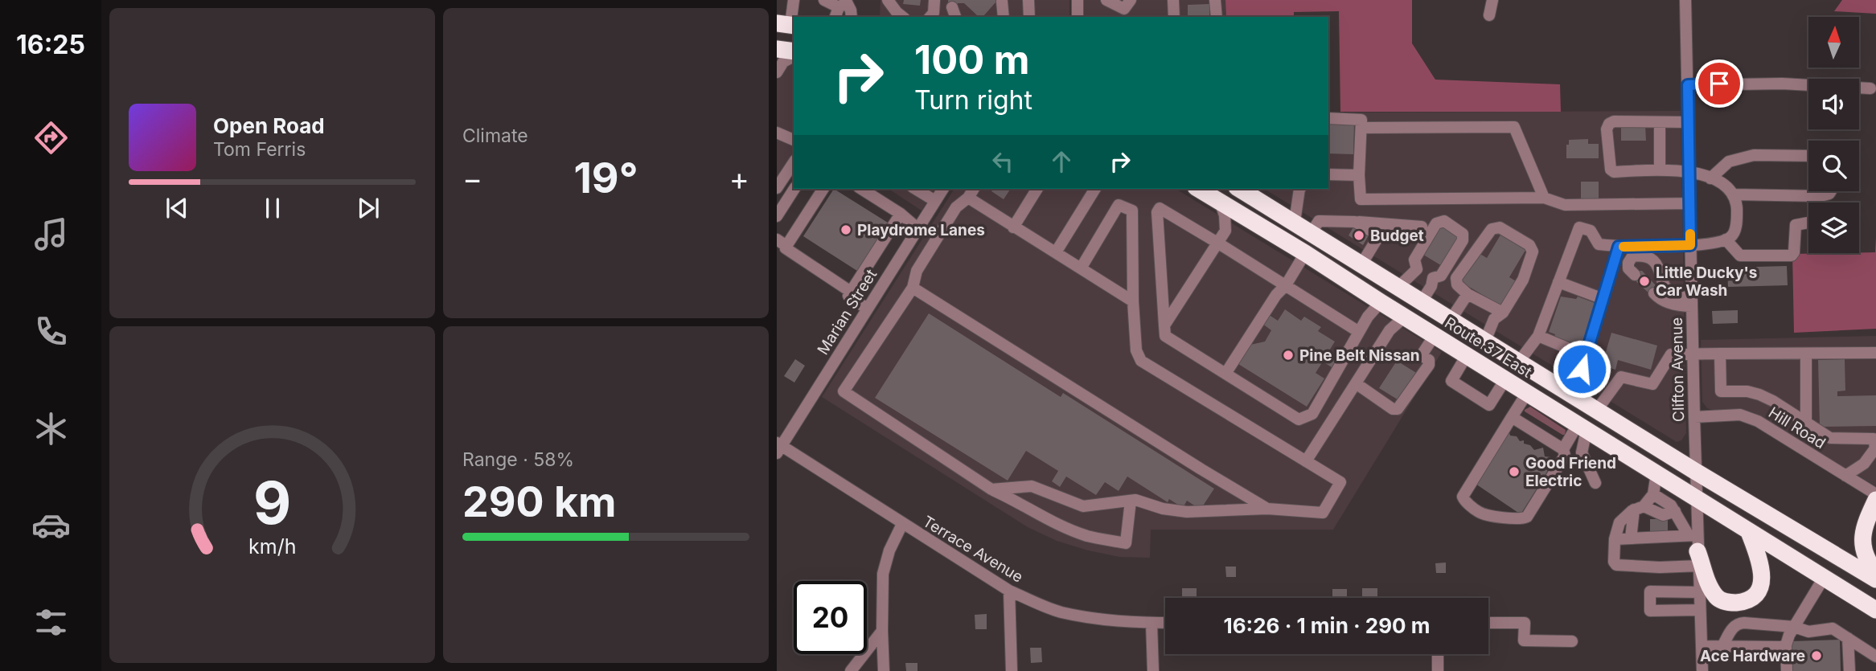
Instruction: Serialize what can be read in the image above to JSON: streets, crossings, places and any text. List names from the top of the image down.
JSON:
{
  "streets": {
    "highway": ["Route 37 East"],
    "street": [
      "Marian Street",
      "Clifton Avenue",
      "Hill Road",
      "Terrace Avenue"
    ]
  },
  "crossings": [
    ["Marian Street", "Terrace Avenue"],
    ["Route 37 East", "Clifton Avenue"],
    ["Clifton Avenue", "Hill Road"]
  ],
  "places": [
    "Playdrome Lanes",
    "Budget",
    "Little Ducky's Car Wash",
    "Pine Belt Nissan",
    "Good Friend Electric",
    "Ace Hardware"
  ],
  "north": "top",
  "page": {
    "tabs": "16:25",
    "tile": [
      "Climate",
      ["Range · 58%", "290 km"]
    ],
    "turn": ["100 m", "Turn right"],
    "song": ["Open Road", "Tom Ferris"],
    "heat": ["−", "19°", "+"],
    "limit": "20",
    "trip": "16:26 · 1 min · 290 m",
    "gauge": ["9", "km/h"]
  }
}
